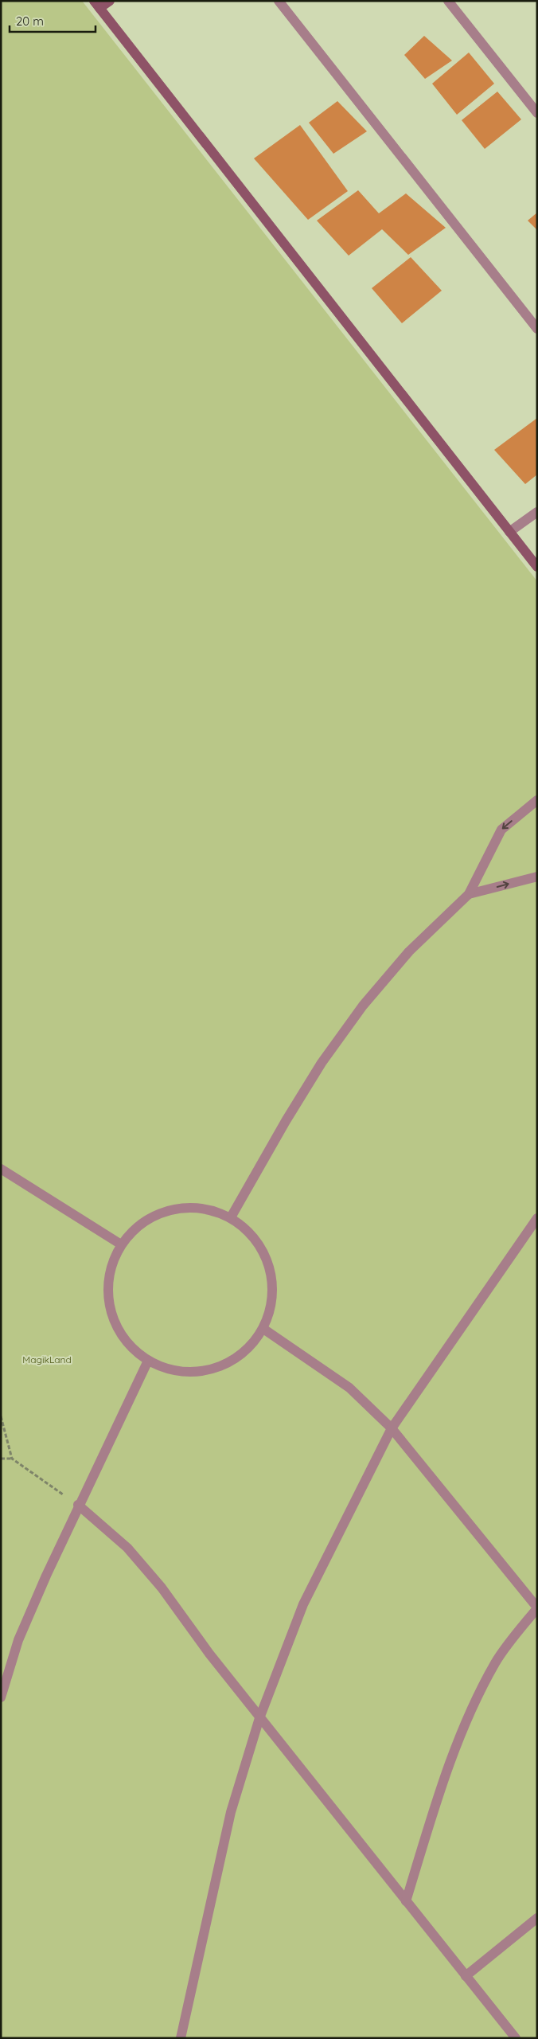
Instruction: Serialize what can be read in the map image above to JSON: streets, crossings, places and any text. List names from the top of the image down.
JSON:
{
  "parks": ["MagikLand"],
  "scale_bar": "20 m"
}
